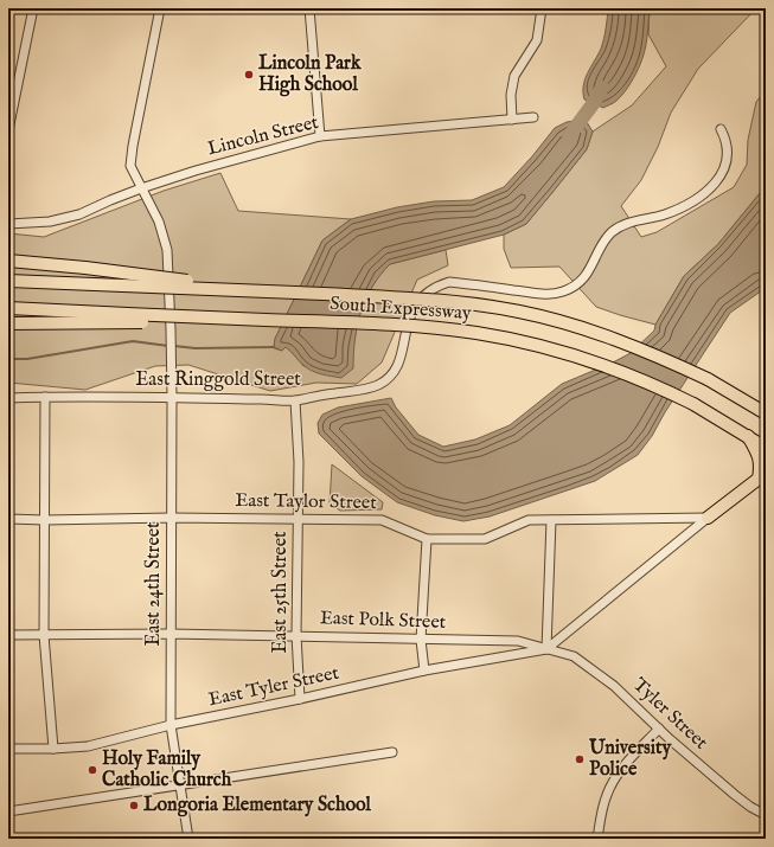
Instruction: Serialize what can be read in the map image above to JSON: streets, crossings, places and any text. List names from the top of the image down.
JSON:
{
  "streets": {
    "highway": ["South Expressway"],
    "street": [
      "Lincoln Street",
      "East Ringgold Street",
      "East Taylor Street",
      "East 24th Street",
      "East 25th Street",
      "East Polk Street",
      "East Tyler Street",
      "Tyler Street"
    ]
  },
  "crossings": [
    ["Lincoln Street", "East 24th Street"],
    ["East Ringgold Street", "East 24th Street"],
    ["East Ringgold Street", "East 25th Street"],
    ["East Taylor Street", "East 24th Street"],
    ["East Taylor Street", "East 25th Street"],
    ["East 24th Street", "East Polk Street"],
    ["East 24th Street", "East Tyler Street"],
    ["East 25th Street", "East Polk Street"],
    ["East 25th Street", "East Tyler Street"],
    ["East Polk Street", "East Tyler Street"],
    ["East Polk Street", "Tyler Street"],
    ["East Tyler Street", "Tyler Street"]
  ],
  "places": [
    "Lincoln Park High School",
    "University Police",
    "Holy Family Catholic Church",
    "Longoria Elementary School"
  ]
}
